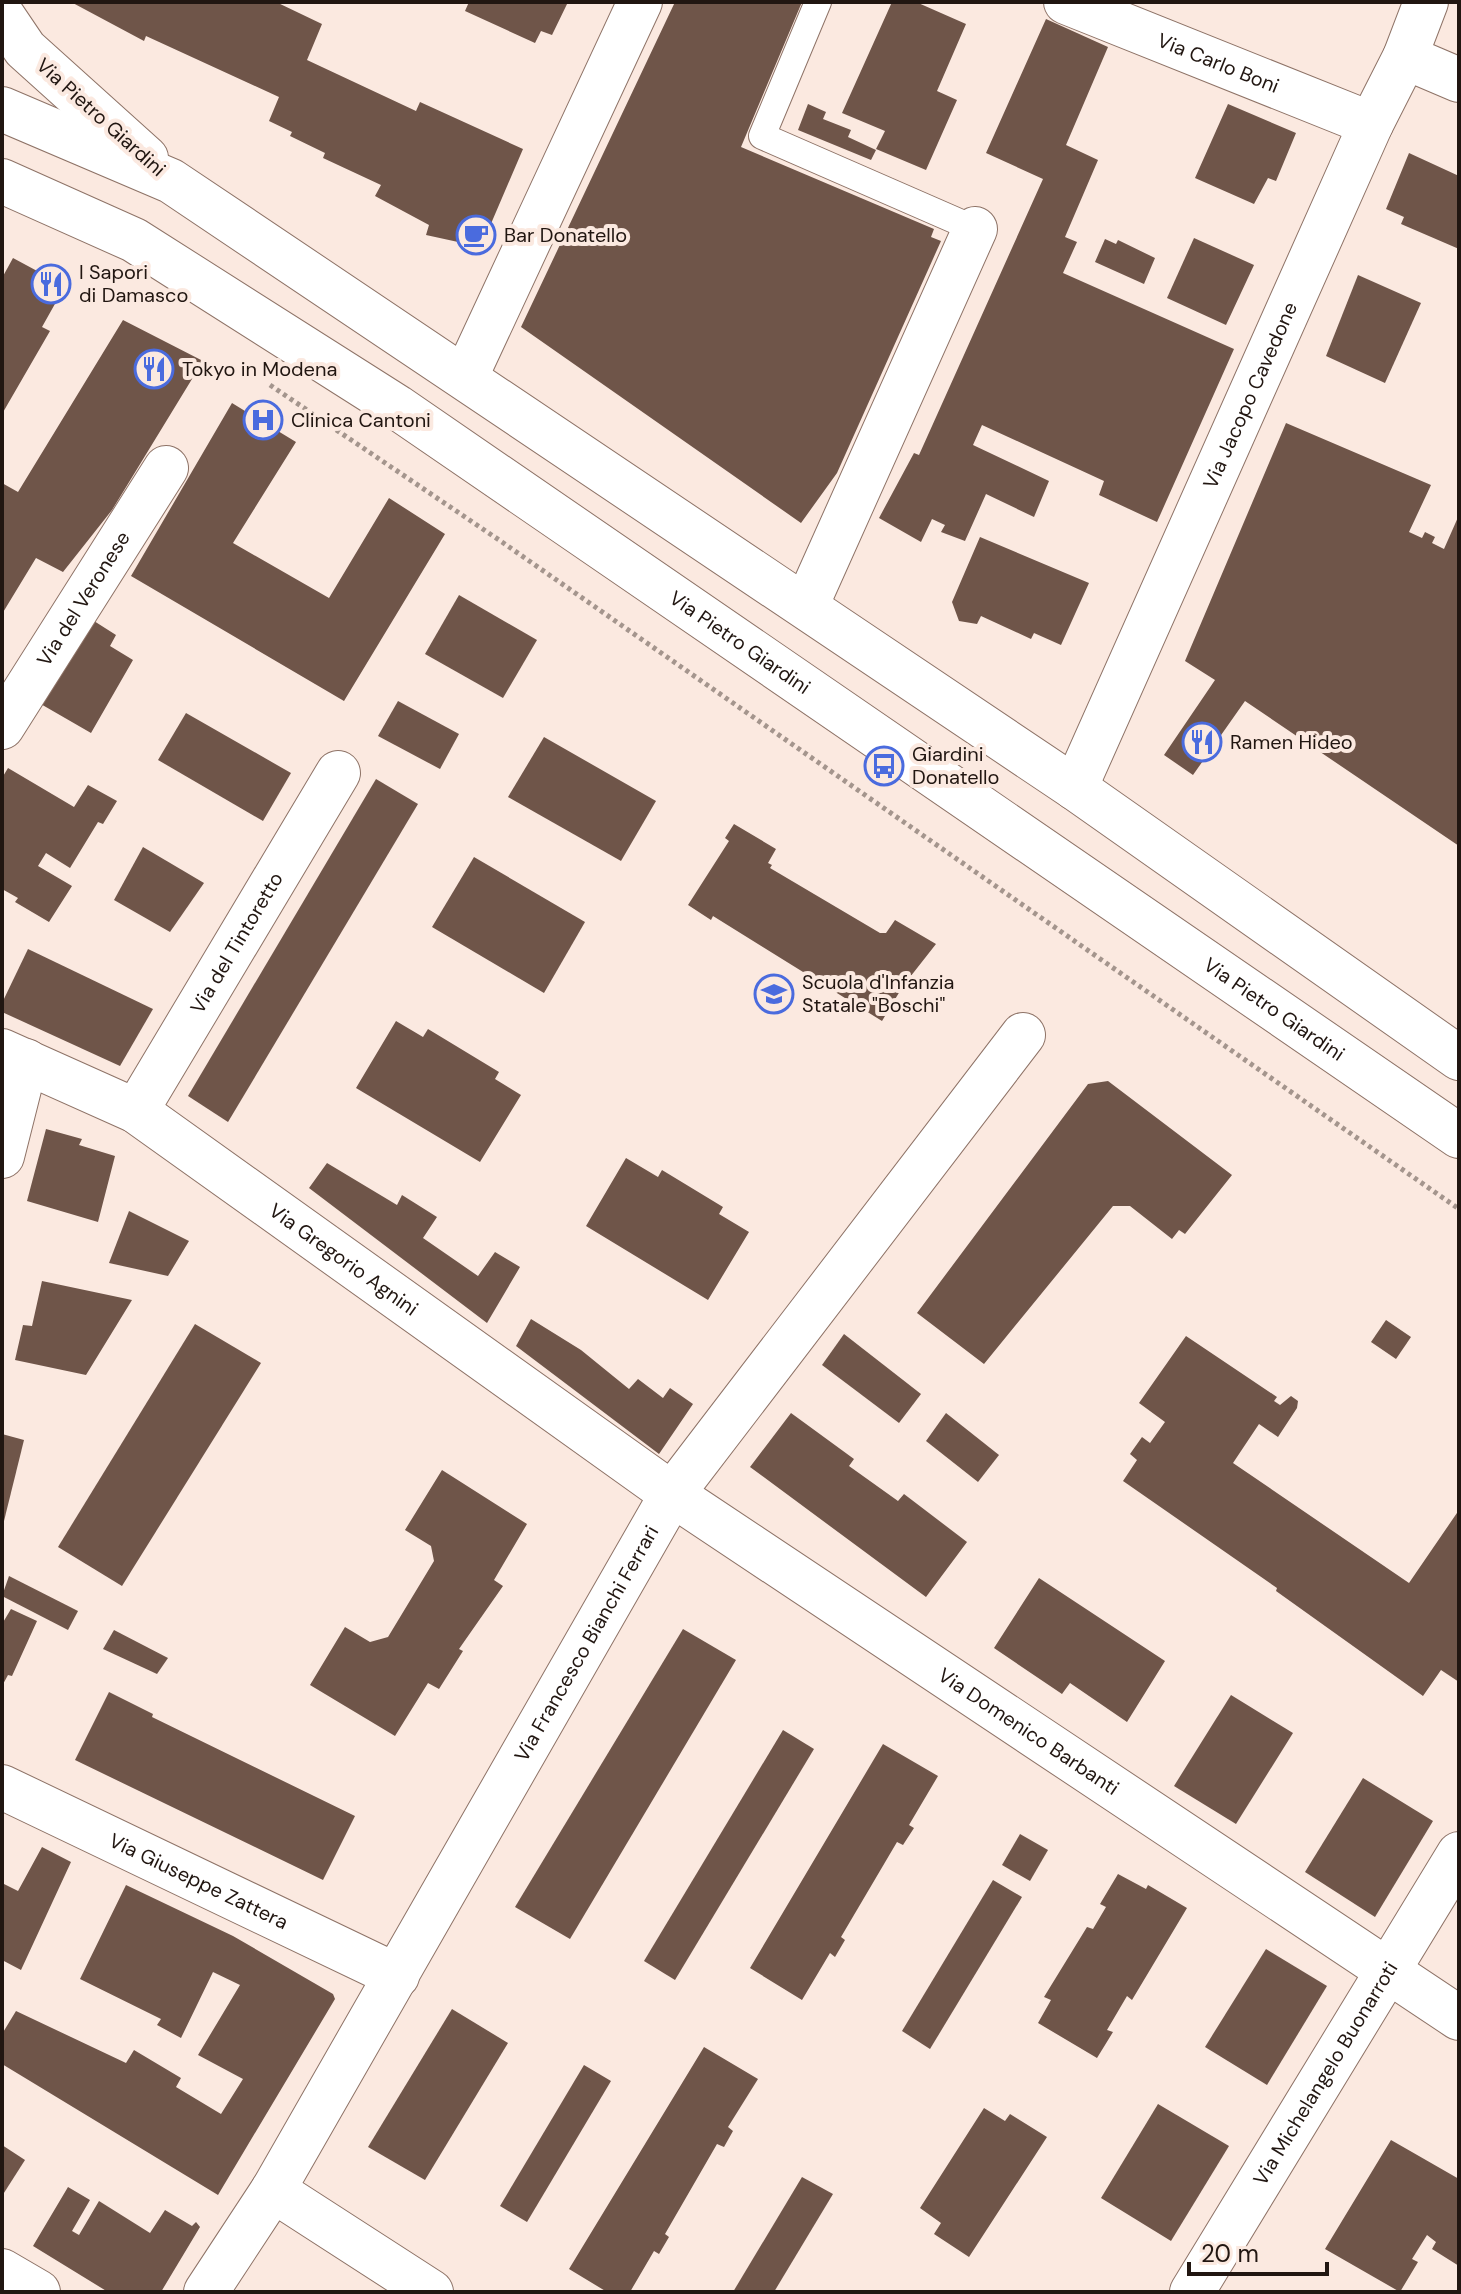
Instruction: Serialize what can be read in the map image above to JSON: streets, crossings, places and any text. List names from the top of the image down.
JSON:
{
  "streets": {
    "street": [
      "Via Carlo Boni",
      "Via Pietro Giardini",
      "Via Jacopo Cavedone",
      "Via del Veronese",
      "Via del Tintoretto",
      "Via Gregorio Agnini",
      "Via Francesco Bianchi Ferrari",
      "Via Domenico Barbanti",
      "Via Giuseppe Zattera",
      "Via Michelangelo Buonarroti"
    ]
  },
  "crossings": [
    ["Via Carlo Boni", "Via Jacopo Cavedone"],
    ["Via Pietro Giardini", "Via Jacopo Cavedone"],
    ["Via del Tintoretto", "Via Gregorio Agnini"],
    ["Via Gregorio Agnini", "Via Francesco Bianchi Ferrari"],
    ["Via Gregorio Agnini", "Via Domenico Barbanti"],
    ["Via Francesco Bianchi Ferrari", "Via Domenico Barbanti"],
    ["Via Francesco Bianchi Ferrari", "Via Giuseppe Zattera"],
    ["Via Domenico Barbanti", "Via Michelangelo Buonarroti"]
  ],
  "places": {
    "cafe": ["Bar Donatello"],
    "restaurant": ["I Sapori di Damasco", "Tokyo in Modena", "Ramen Hideo"],
    "hospital": ["Clinica Cantoni"],
    "bus stop": ["Giardini Donatello"],
    "school or university": ["Scuola d'Infanzia Statale \"Boschi\""]
  },
  "scale_bar": "20 m"
}
